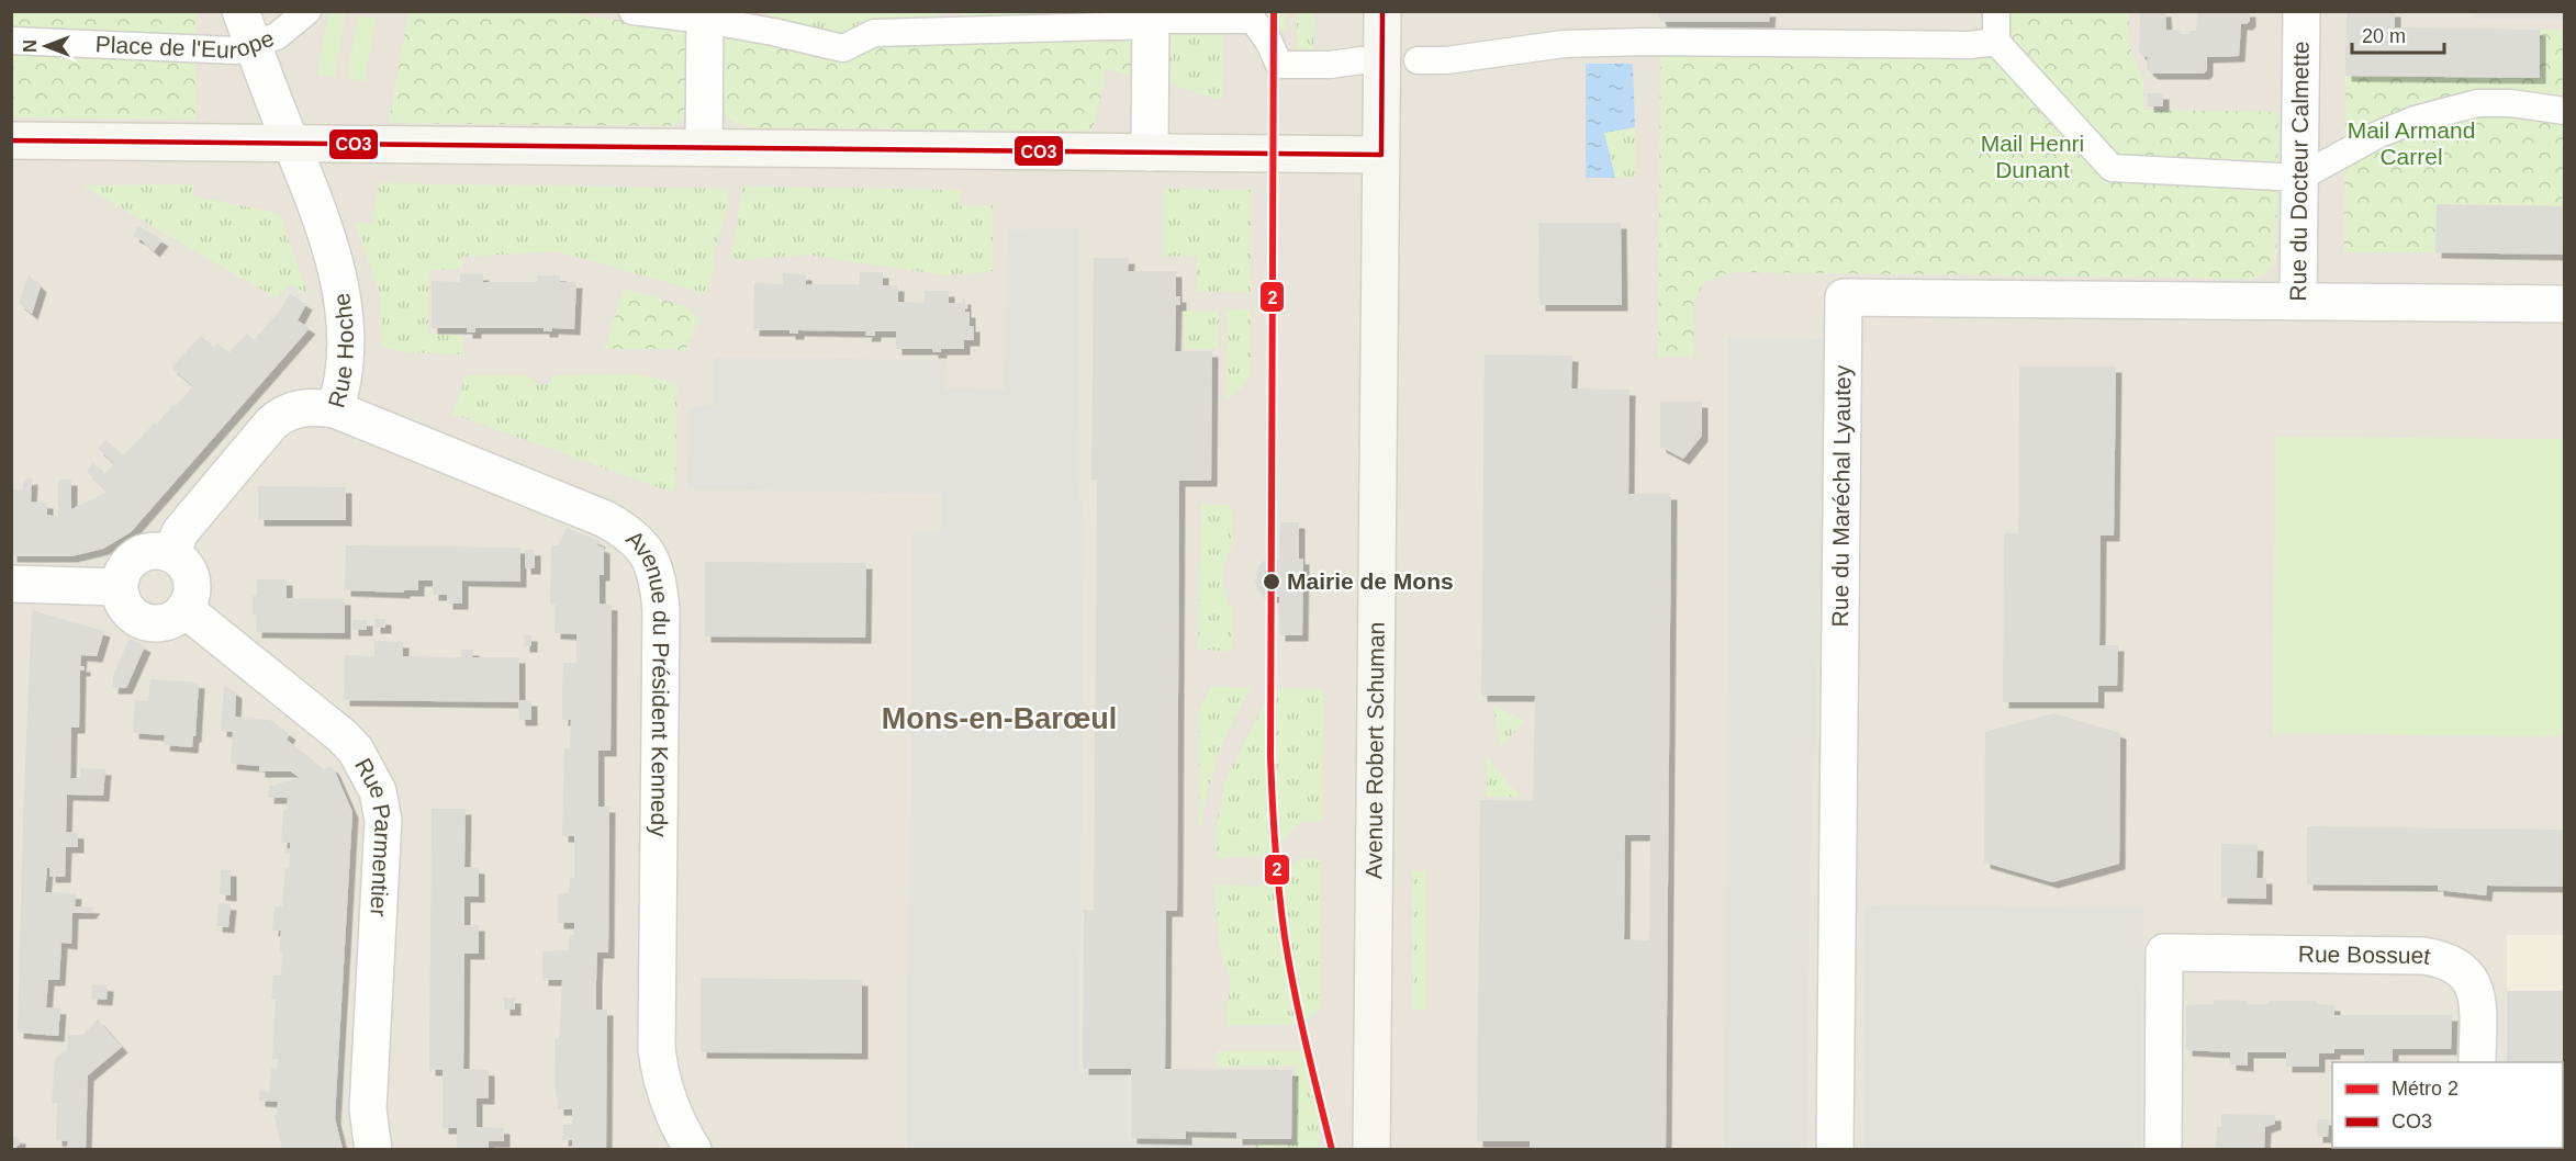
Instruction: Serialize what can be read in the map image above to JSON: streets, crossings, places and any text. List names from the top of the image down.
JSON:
{
  "streets": {
    "main road": ["Avenue Robert Schuman"],
    "street": [
      "Place de l'Europe",
      "Rue du Docteur Calmette",
      "Rue Hoche",
      "Rue du Maréchal Lyautey",
      "Avenue du Président Kennedy",
      "Rue Parmentier",
      "Rue Bossuet"
    ]
  },
  "crossings": [
    ["Place de l'Europe", "Rue Hoche"],
    ["Rue du Docteur Calmette", "Rue du Maréchal Lyautey"],
    ["Rue Hoche", "Avenue du Président Kennedy"],
    ["Rue Hoche", "Rue Parmentier"]
  ],
  "districts": ["Mons-en-Barœul"],
  "parks": ["Mail Armand Carrel", "Mail Henri Dunant"],
  "places": ["Mairie de Mons"],
  "lines": ["metro line 2", "transit line CO3"],
  "legend": ["Métro 2", "CO3"],
  "scale_bar": "20 m",
  "north": "left"
}
